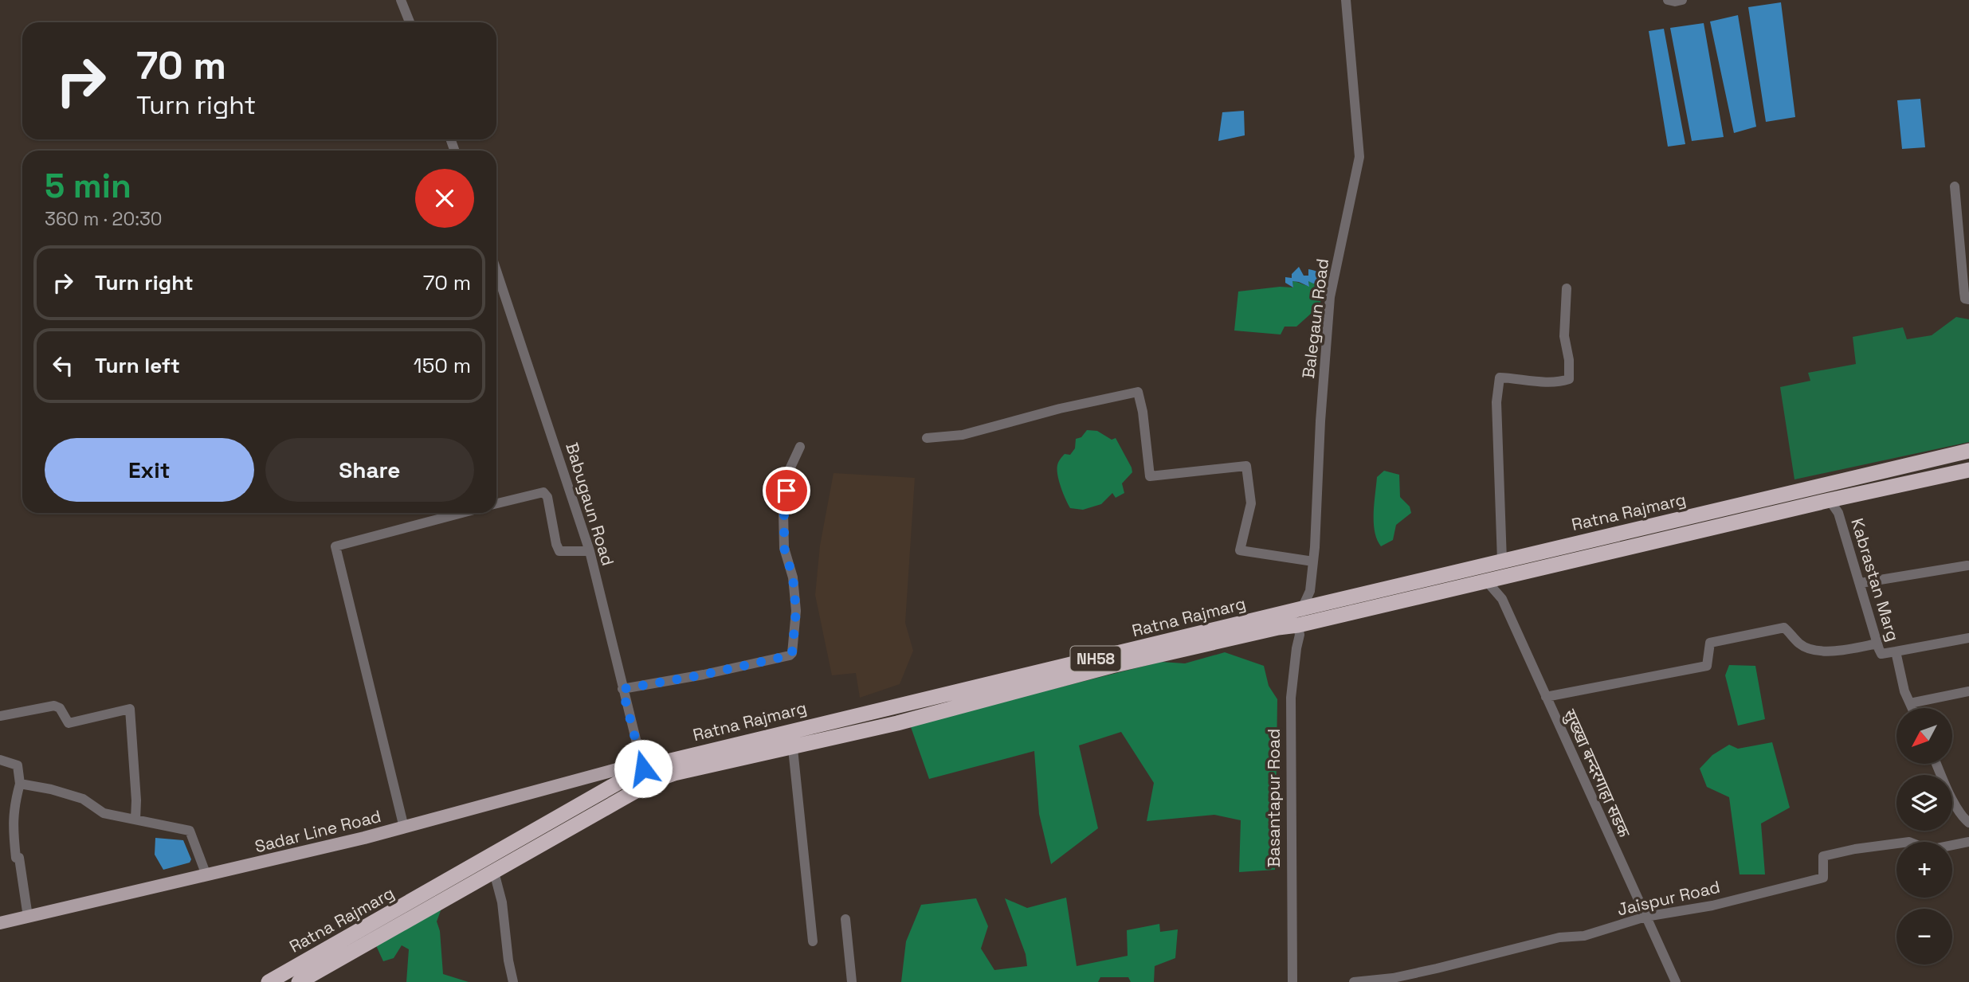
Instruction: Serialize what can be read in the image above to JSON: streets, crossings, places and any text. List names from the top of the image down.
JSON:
{
  "streets": {
    "highway": ["Ratna Rajmarg", "NH58"],
    "main road": ["Sadar Line Road"],
    "street": [
      "Balegaun Road",
      "Babugaun Road",
      "Kabrastan Marg",
      "सुख्खा बन्दरगाहा सडक",
      "Basantapur Road",
      "Jaispur Road"
    ]
  },
  "crossings": [
    ["Balegaun Road", "Ratna Rajmarg"],
    ["Balegaun Road", "Basantapur Road"],
    ["Babugaun Road", "Ratna Rajmarg"],
    ["Babugaun Road", "Sadar Line Road"],
    ["Ratna Rajmarg", "Kabrastan Marg"],
    ["Ratna Rajmarg", "सुख्खा बन्दरगाहा सडक"],
    ["Ratna Rajmarg", "Basantapur Road"],
    ["Ratna Rajmarg", "Sadar Line Road"],
    ["सुख्खा बन्दरगाहा सडक", "Jaispur Road"]
  ],
  "north": "bottom left",
  "page": {
    "turn": ["70 m", "Turn right"],
    "heading": ["5 min", "360 m · 20:30"],
    "list": [
      {
        "name": "Turn right",
        "value": "70 m"
      },
      {
        "name": "Turn left",
        "value": "150 m"
      }
    ],
    "buttons": ["Exit", "Share"],
    "map_buttons": ["+", "−"]
  }
}
